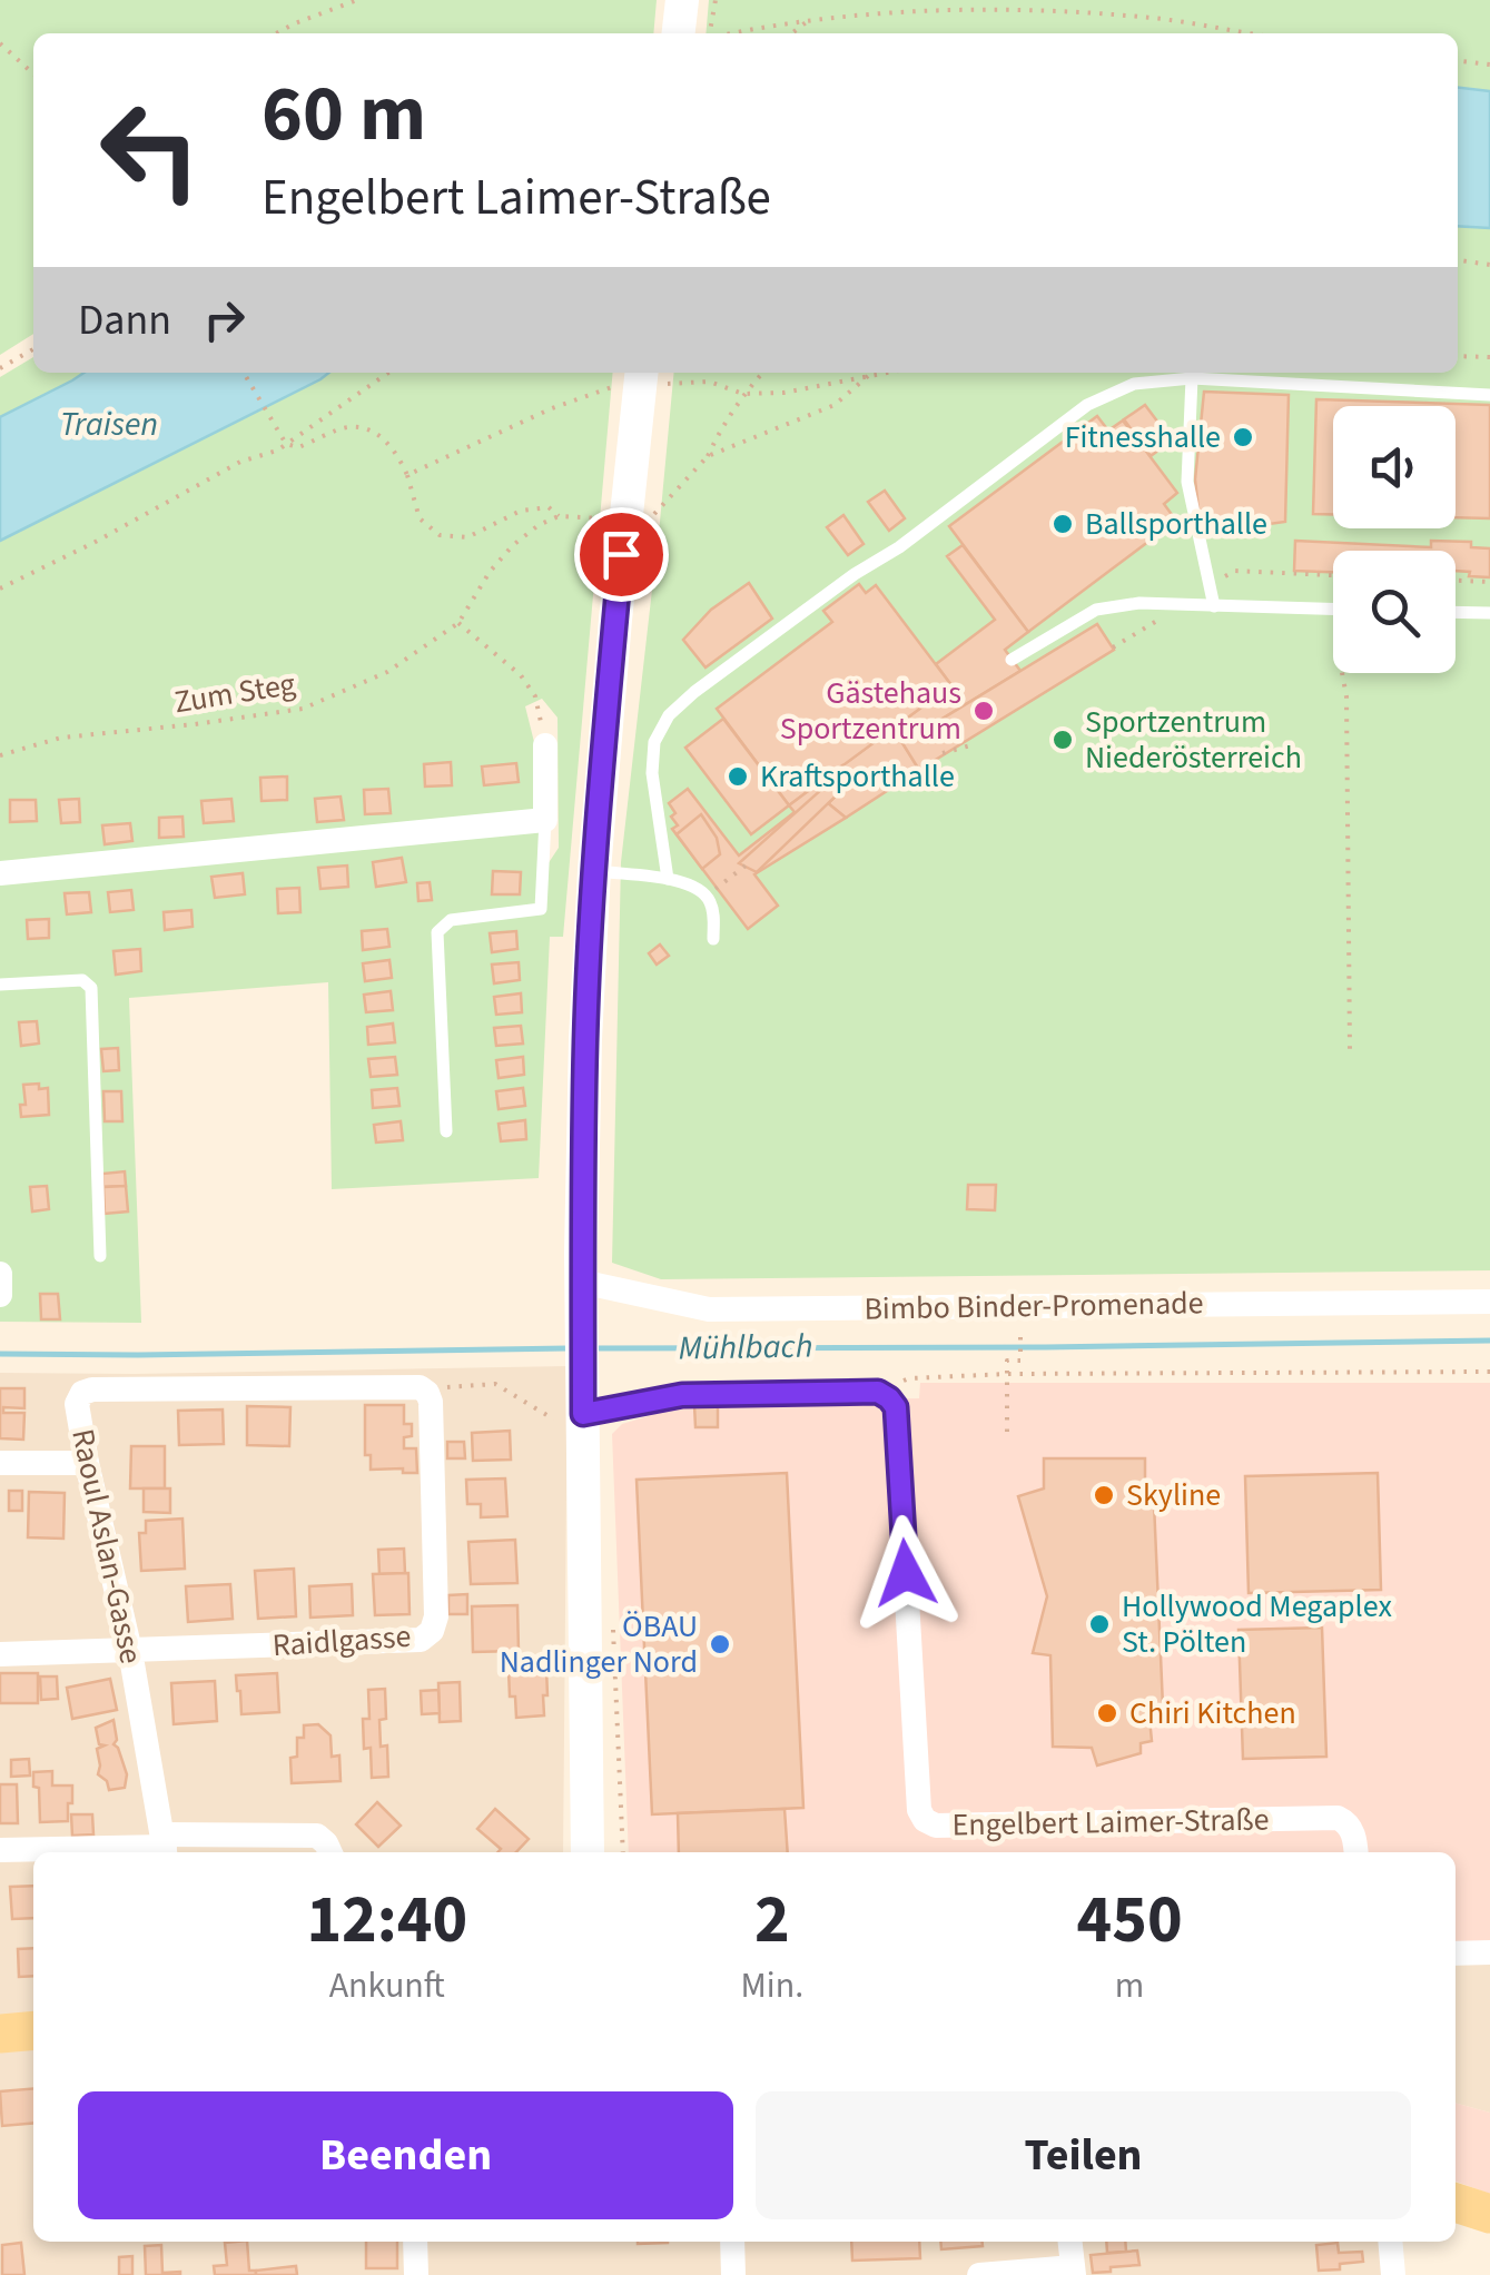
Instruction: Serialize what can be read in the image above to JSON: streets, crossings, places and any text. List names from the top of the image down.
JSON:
{
  "streets": {
    "street": [
      "Bimbo Binder-Promenade",
      "Raoul Aslan-Gasse",
      "Raidlgasse",
      "Engelbert Laimer-Straße"
    ],
    "path": ["Zum Steg"]
  },
  "crossings": [
    ["Raoul Aslan-Gasse", "Raidlgasse"]
  ],
  "water": ["Traisen", "Mühlbach"],
  "places": [
    "Fitnesshalle",
    "Ballsporthalle",
    "Gästehaus Sportzentrum",
    "Sportzentrum Niederösterreich",
    "Kraftsporthalle",
    "Skyline",
    "Hollywood Megaplex St. Pölten",
    "ÖBAU Nadlinger Nord",
    "Chiri Kitchen"
  ],
  "page": {
    "turn": ["60 m", "Engelbert Laimer-Straße"],
    "then": "Dann",
    "eta": [
      "12:40",
      "Ankunft",
      "2",
      "Min.",
      "450",
      "m"
    ],
    "buttons": ["Beenden", "Teilen"]
  }
}
